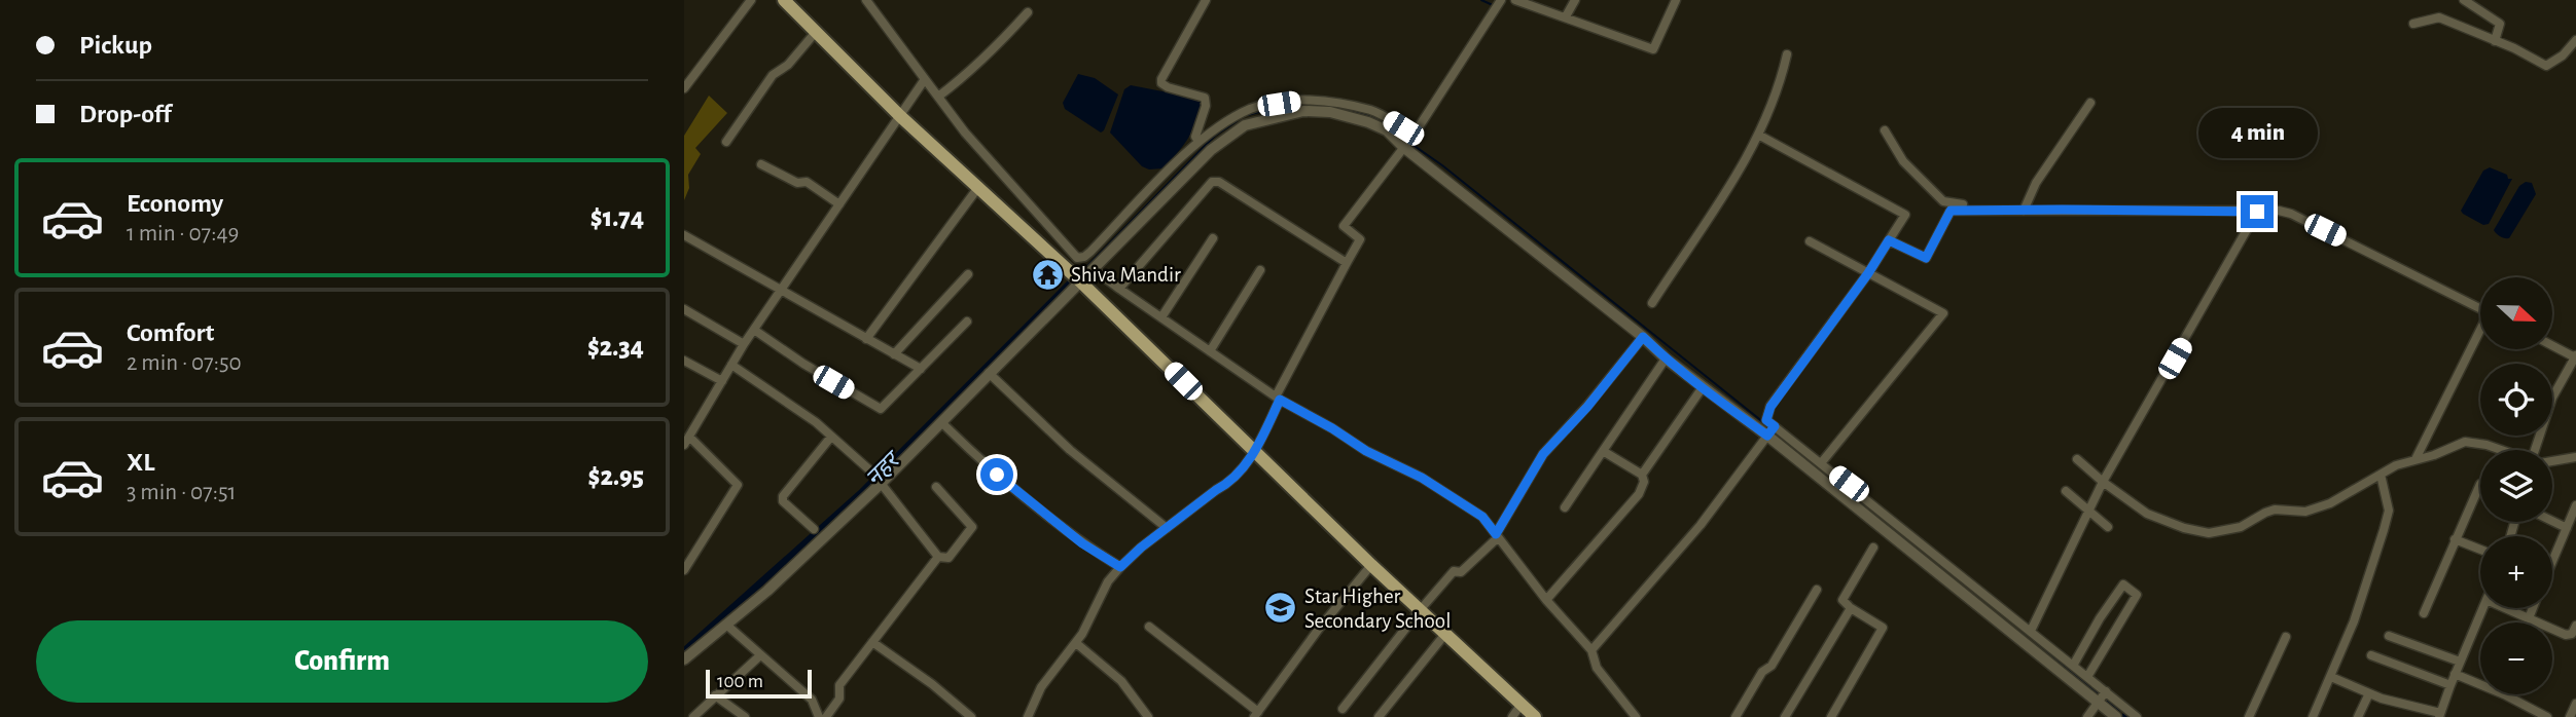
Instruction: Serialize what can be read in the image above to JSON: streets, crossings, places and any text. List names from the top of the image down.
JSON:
{
  "water": ["नहर"],
  "places": {
    "temple": ["Shiva Mandir"],
    "school or university": ["Star Higher Secondary School"]
  },
  "scale_bar": "100 m",
  "north": "right",
  "page": {
    "banner": ["Pickup", "Drop-off"],
    "bubble": "4 min",
    "list": [
      {
        "name": "Economy",
        "note": "1 min · 07:49",
        "value": "$1.74"
      },
      {
        "name": "Comfort",
        "note": "2 min · 07:50",
        "value": "$2.34"
      },
      {
        "name": "XL",
        "note": "3 min · 07:51",
        "value": "$2.95"
      }
    ],
    "map_buttons": ["+", "−"],
    "buttons": "Confirm",
    "scale": "100 m"
  }
}
